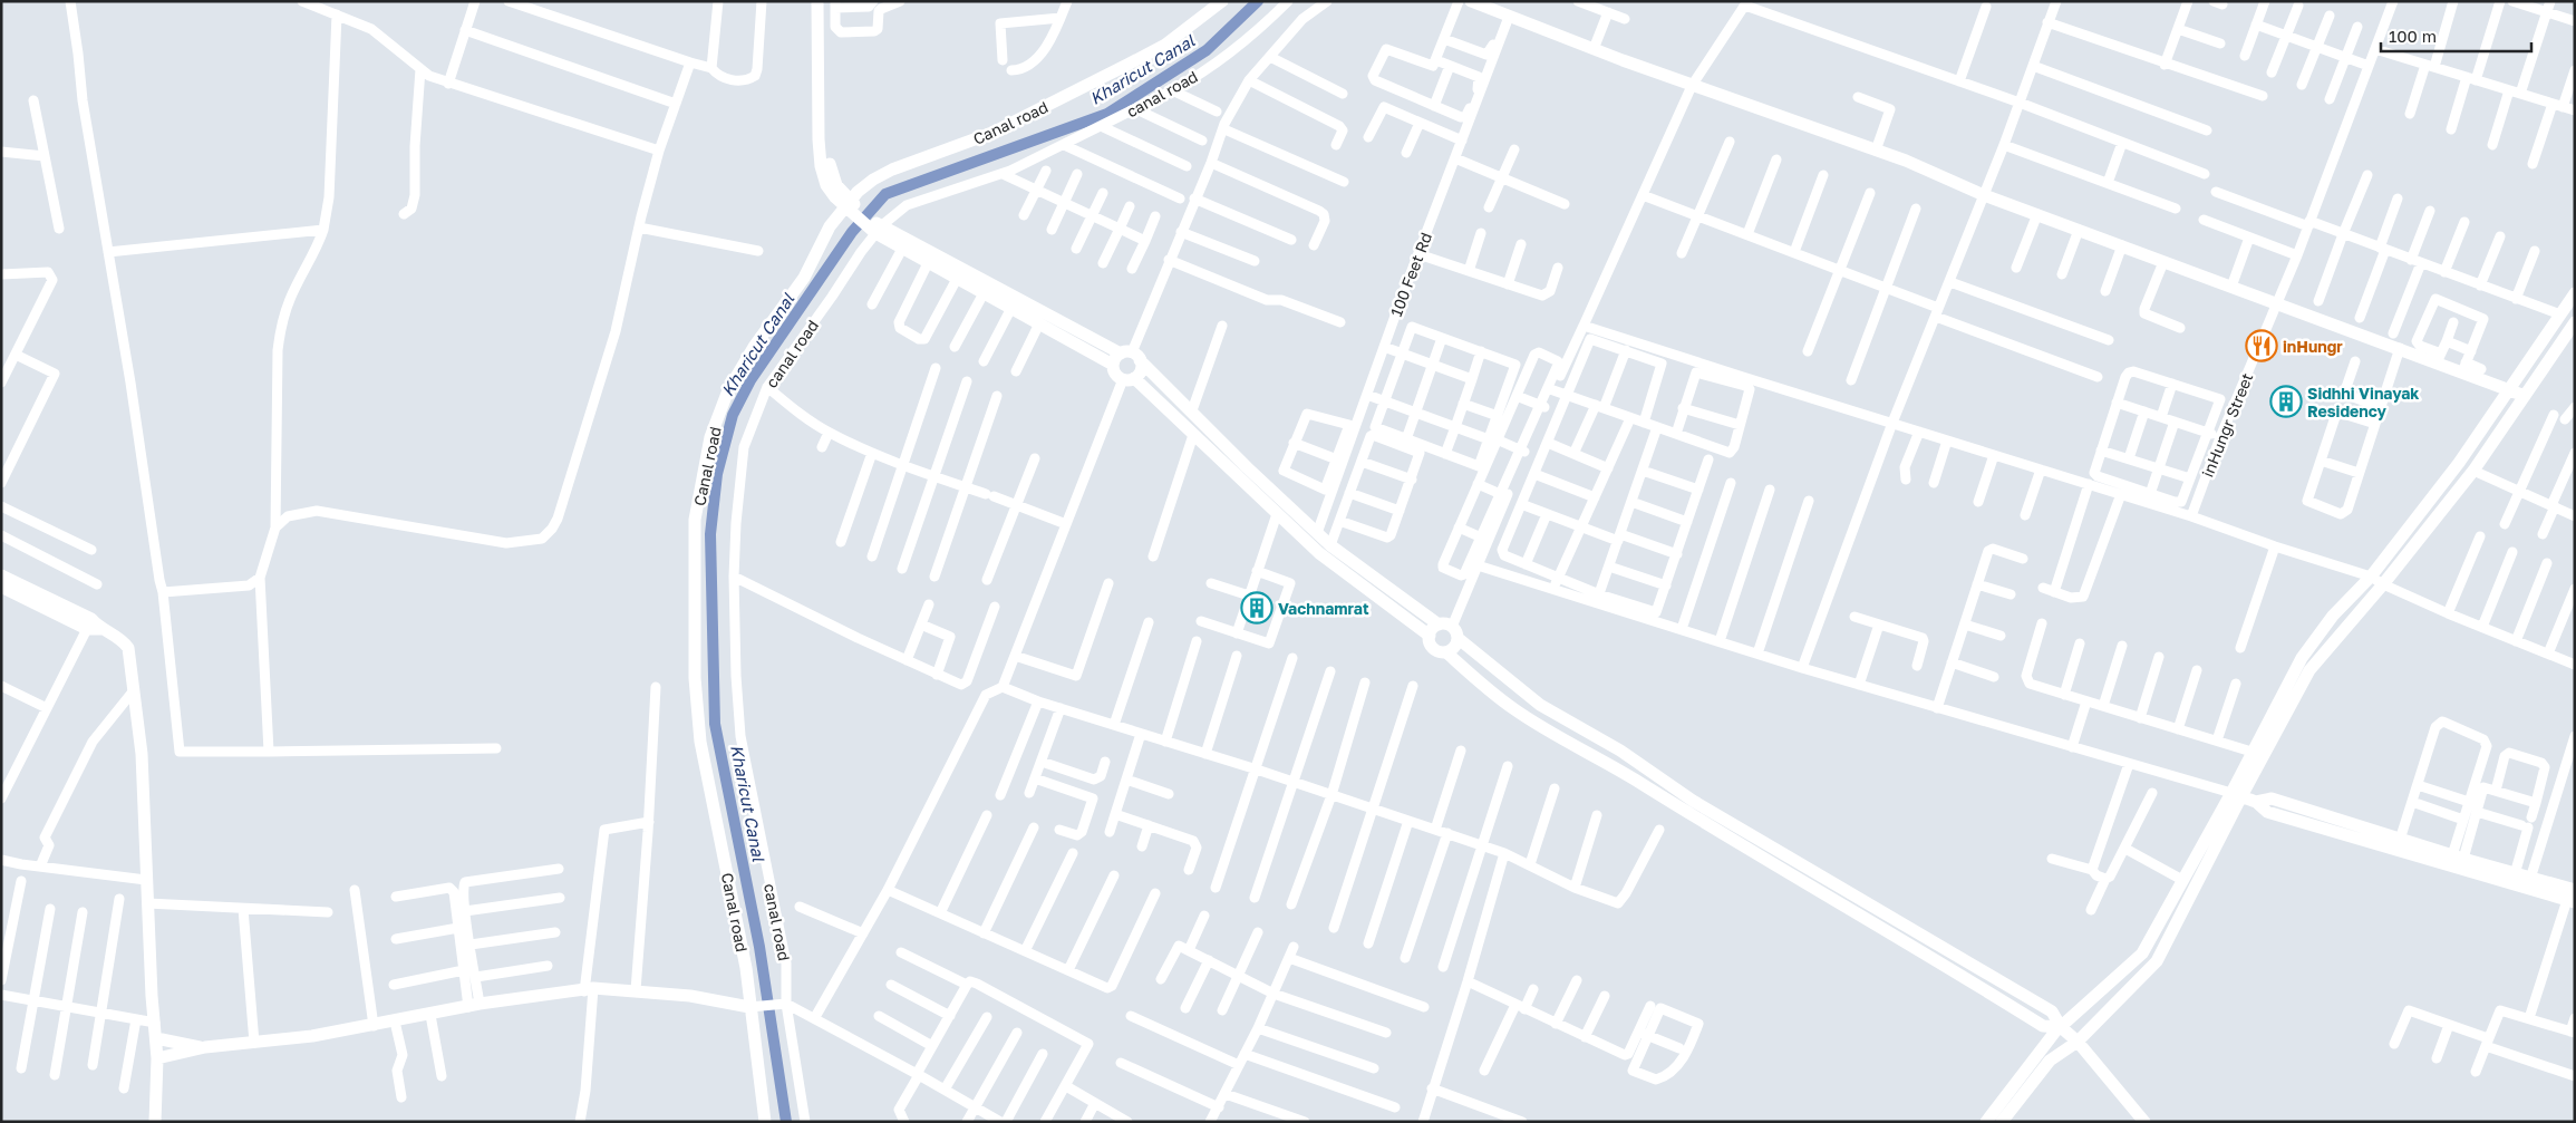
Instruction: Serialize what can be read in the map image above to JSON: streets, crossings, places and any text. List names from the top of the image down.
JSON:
{
  "streets": {
    "street": [
      "canal road",
      "Canal road",
      "100 Feet Rd",
      "inHungr Street"
    ]
  },
  "water": ["Kharicut Canal"],
  "places": {
    "restaurant": ["inHungr"],
    "building": ["Sidhhi Vinayak Residency", "Vachnamrat"]
  },
  "scale_bar": "100 m"
}
